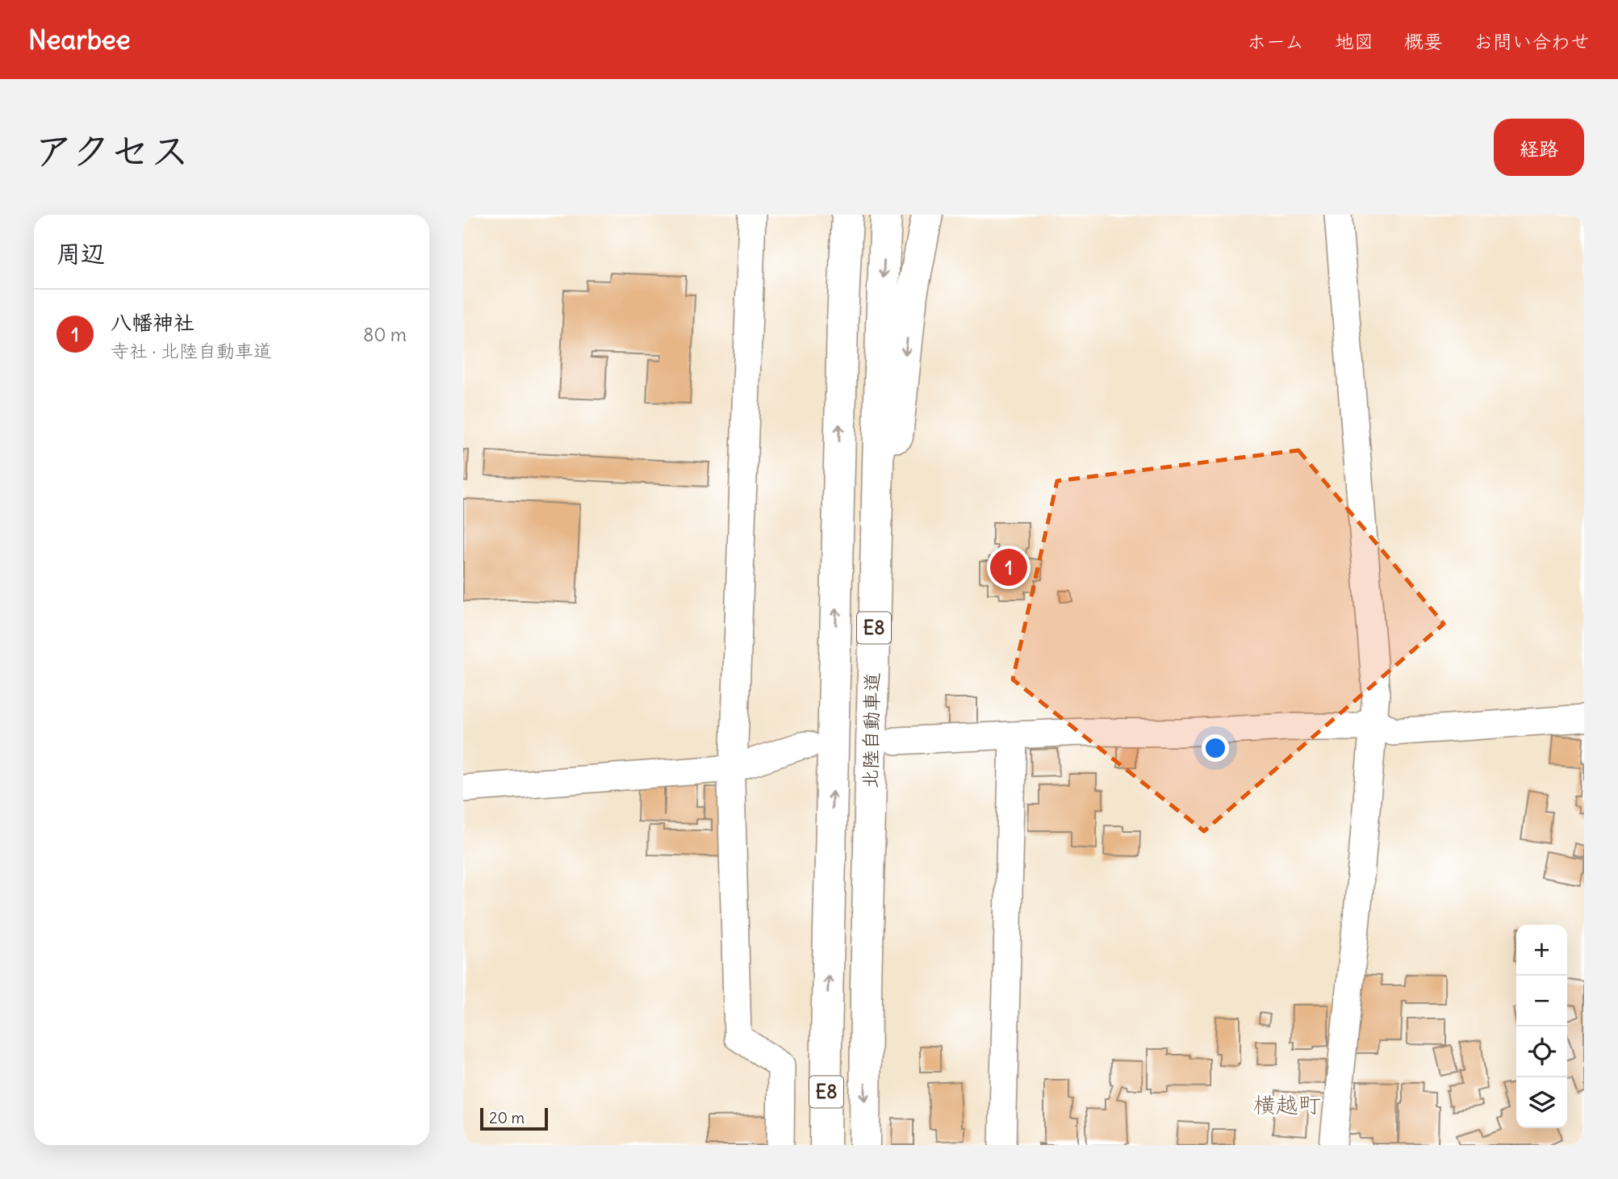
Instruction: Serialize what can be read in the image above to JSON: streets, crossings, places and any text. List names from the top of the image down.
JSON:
{
  "streets": {
    "highway": ["E8", "北陸自動車道"]
  },
  "districts": ["横越町"],
  "scale_bar": "20 m",
  "page": {
    "header": "Nearbee",
    "nav": [
      "ホーム",
      "地図",
      "概要",
      "お問い合わせ"
    ],
    "title": "アクセス",
    "buttons": "経路",
    "heading": "周辺",
    "list": [
      {
        "mark": "1",
        "name": "八幡神社",
        "note": "寺社 · 北陸自動車道",
        "value": "80 m"
      }
    ],
    "pins": "1",
    "map_buttons": ["+", "−"],
    "scale": "20 m"
  }
}
